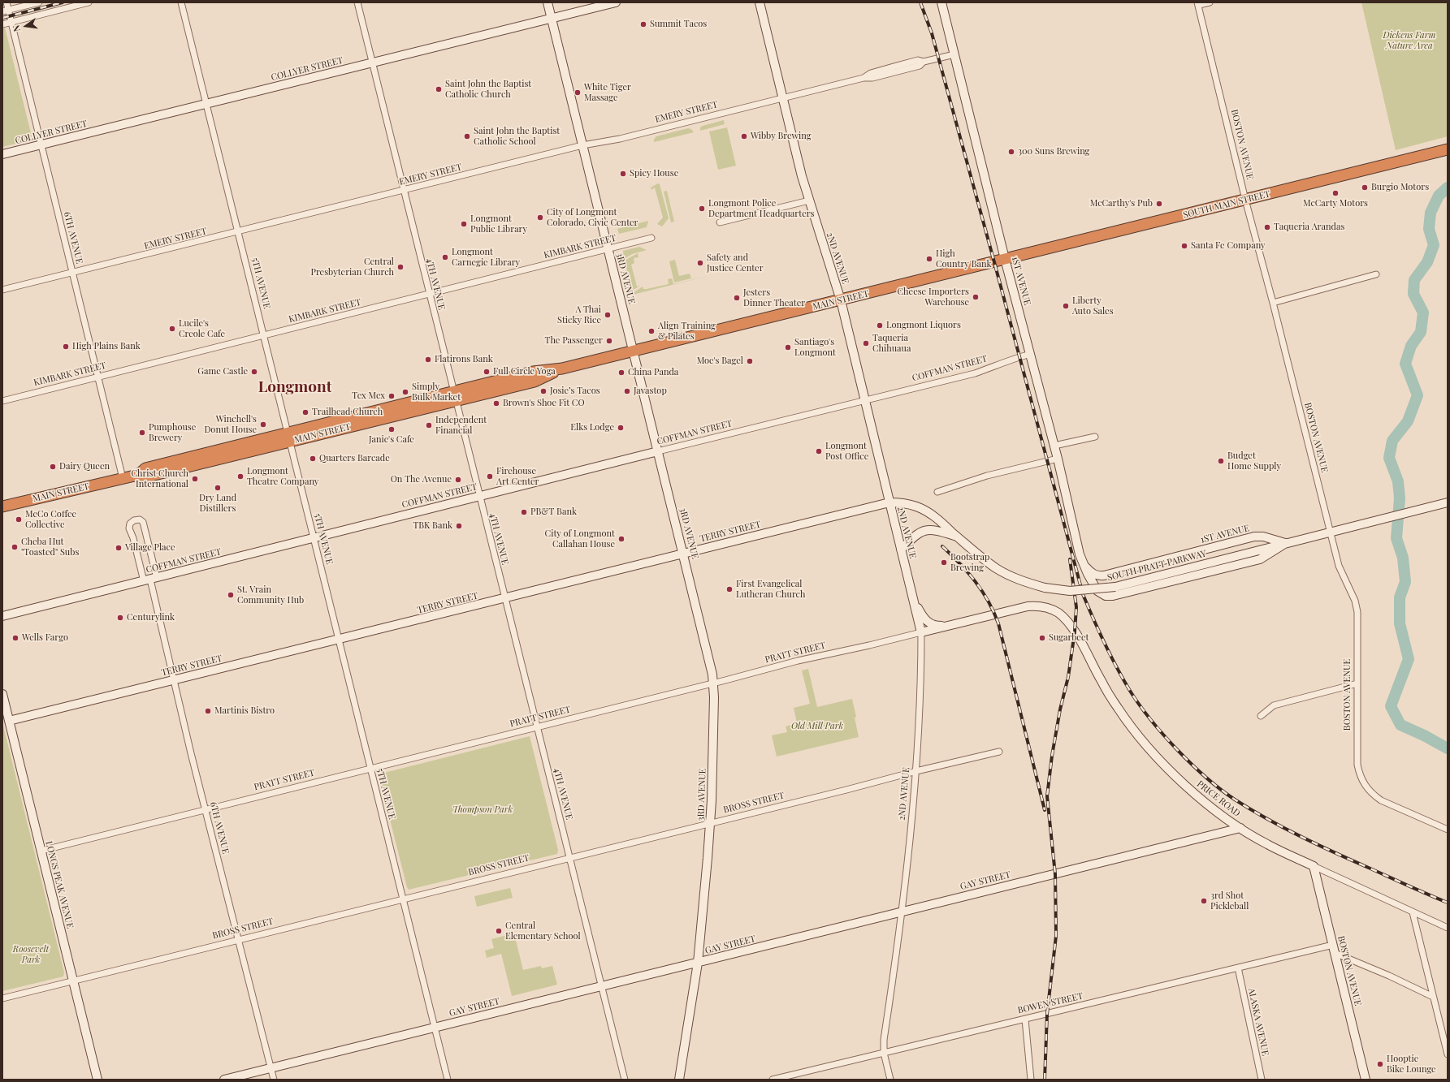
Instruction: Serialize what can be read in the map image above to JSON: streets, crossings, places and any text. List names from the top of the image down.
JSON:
{
  "streets": {
    "highway": ["SOUTH MAIN STREET", "MAIN STREET"],
    "street": [
      "COLLYER STREET",
      "EMERY STREET",
      "BOSTON AVENUE",
      "6TH AVENUE",
      "KIMBARK STREET",
      "2ND AVENUE",
      "3RD AVENUE",
      "1ST AVENUE",
      "5TH AVENUE",
      "4TH AVENUE",
      "COFFMAN STREET",
      "TERRY STREET",
      "SOUTH PRATT PARKWAY",
      "PRATT STREET",
      "PRICE ROAD",
      "BROSS STREET",
      "GAY STREET",
      "LONGS PEAK AVENUE",
      "BOWEN STREET",
      "ALASKA AVENUE"
    ]
  },
  "crossings": [
    ["COLLYER STREET", "6TH AVENUE"],
    ["COLLYER STREET", "3RD AVENUE"],
    ["COLLYER STREET", "5TH AVENUE"],
    ["COLLYER STREET", "4TH AVENUE"],
    ["EMERY STREET", "6TH AVENUE"],
    ["EMERY STREET", "2ND AVENUE"],
    ["EMERY STREET", "3RD AVENUE"],
    ["EMERY STREET", "1ST AVENUE"],
    ["EMERY STREET", "5TH AVENUE"],
    ["EMERY STREET", "4TH AVENUE"],
    ["BOSTON AVENUE", "SOUTH MAIN STREET"],
    ["BOSTON AVENUE", "SOUTH PRATT PARKWAY"],
    ["BOSTON AVENUE", "PRICE ROAD"],
    ["BOSTON AVENUE", "BOWEN STREET"],
    ["SOUTH MAIN STREET", "1ST AVENUE"],
    ["SOUTH MAIN STREET", "MAIN STREET"],
    ["6TH AVENUE", "KIMBARK STREET"],
    ["6TH AVENUE", "MAIN STREET"],
    ["6TH AVENUE", "COFFMAN STREET"],
    ["6TH AVENUE", "TERRY STREET"],
    ["6TH AVENUE", "PRATT STREET"],
    ["6TH AVENUE", "BROSS STREET"],
    ["6TH AVENUE", "GAY STREET"],
    ["KIMBARK STREET", "3RD AVENUE"],
    ["KIMBARK STREET", "5TH AVENUE"],
    ["KIMBARK STREET", "4TH AVENUE"],
    ["2ND AVENUE", "MAIN STREET"],
    ["2ND AVENUE", "COFFMAN STREET"],
    ["2ND AVENUE", "TERRY STREET"],
    ["2ND AVENUE", "SOUTH PRATT PARKWAY"],
    ["2ND AVENUE", "PRATT STREET"],
    ["2ND AVENUE", "BROSS STREET"],
    ["2ND AVENUE", "GAY STREET"],
    ["2ND AVENUE", "BOWEN STREET"],
    ["3RD AVENUE", "MAIN STREET"],
    ["3RD AVENUE", "COFFMAN STREET"],
    ["3RD AVENUE", "TERRY STREET"],
    ["3RD AVENUE", "PRATT STREET"],
    ["3RD AVENUE", "BROSS STREET"],
    ["3RD AVENUE", "GAY STREET"],
    ["1ST AVENUE", "MAIN STREET"],
    ["1ST AVENUE", "COFFMAN STREET"],
    ["1ST AVENUE", "SOUTH PRATT PARKWAY"],
    ["5TH AVENUE", "MAIN STREET"],
    ["5TH AVENUE", "COFFMAN STREET"],
    ["5TH AVENUE", "TERRY STREET"],
    ["5TH AVENUE", "PRATT STREET"],
    ["5TH AVENUE", "BROSS STREET"],
    ["5TH AVENUE", "GAY STREET"],
    ["4TH AVENUE", "MAIN STREET"],
    ["4TH AVENUE", "COFFMAN STREET"],
    ["4TH AVENUE", "TERRY STREET"],
    ["4TH AVENUE", "PRATT STREET"],
    ["4TH AVENUE", "BROSS STREET"],
    ["4TH AVENUE", "GAY STREET"],
    ["TERRY STREET", "SOUTH PRATT PARKWAY"],
    ["TERRY STREET", "LONGS PEAK AVENUE"],
    ["PRATT STREET", "PRICE ROAD"],
    ["PRATT STREET", "LONGS PEAK AVENUE"],
    ["PRICE ROAD", "GAY STREET"],
    ["BROSS STREET", "LONGS PEAK AVENUE"],
    ["BOWEN STREET", "ALASKA AVENUE"]
  ],
  "districts": ["Longmont"],
  "parks": [
    "Dickens Farm Nature Area",
    "Old Mill Park",
    "Thompson Park",
    "Roosevelt Park"
  ],
  "places": [
    "Summit Tacos",
    "Saint John the Baptist Catholic Church",
    "White Tiger Massage",
    "Saint John the Baptist Catholic School",
    "Wibby Brewing",
    "300 Suns Brewing",
    "Spicy House",
    "Burgio Motors",
    "McCarty Motors",
    "McCarthy's Pub",
    "Longmont Police Department Headquarters",
    "City of Longmont Colorado, Civic Center",
    "Longmont Public Library",
    "Taqueria Arandas",
    "Santa Fe Company",
    "Longmont Carnegie Library",
    "High Country Bank",
    "Safety and Justice Center",
    "Central Presbyterian Church",
    "Cheese Importers Warehouse",
    "Jesters Dinner Theater",
    "Liberty Auto Sales",
    "A Thai Sticky Rice",
    "Longmont Liquors",
    "Lucile's Creole Cafe",
    "Align Training & Pilates",
    "The Passenger",
    "Taqueria Chihuaua",
    "High Plains Bank",
    "Santiago's Longmont",
    "Flatirons Bank",
    "Moe's Bagel",
    "Game Castle",
    "Full Circle Yoga",
    "China Panda",
    "Josie’s Tacos",
    "Javastop",
    "Simply Bulk Market",
    "Tex Mex",
    "Brown's Shoe Fit CO",
    "Trailhead Church",
    "Winchell's Donut House",
    "Independent Financial",
    "Elks Lodge",
    "Janie's Cafe",
    "Pumphouse Brewery",
    "Longmont Post Office",
    "Quarters Barcade",
    "Budget Home Supply",
    "Dairy Queen",
    "Longmont Theatre Company",
    "Firehouse Art Center",
    "Christ Church International",
    "On The Avenue",
    "Dry Land Distillers",
    "PB&T Bank",
    "MeCo Coffee Collective",
    "TBK Bank",
    "City of Longmont Callahan House",
    "Cheba Hut \"Toasted\" Subs",
    "Village Place",
    "Bootstrap Brewing",
    "First Evangelical Lutheran Church",
    "St. Vrain Community Hub",
    "Centurylink",
    "Wells Fargo",
    "Sugarbeet",
    "Martinis Bistro",
    "3rd Shot Pickleball",
    "Central Elementary School",
    "Hooptie Bike Lounge"
  ],
  "north": "left"
}
